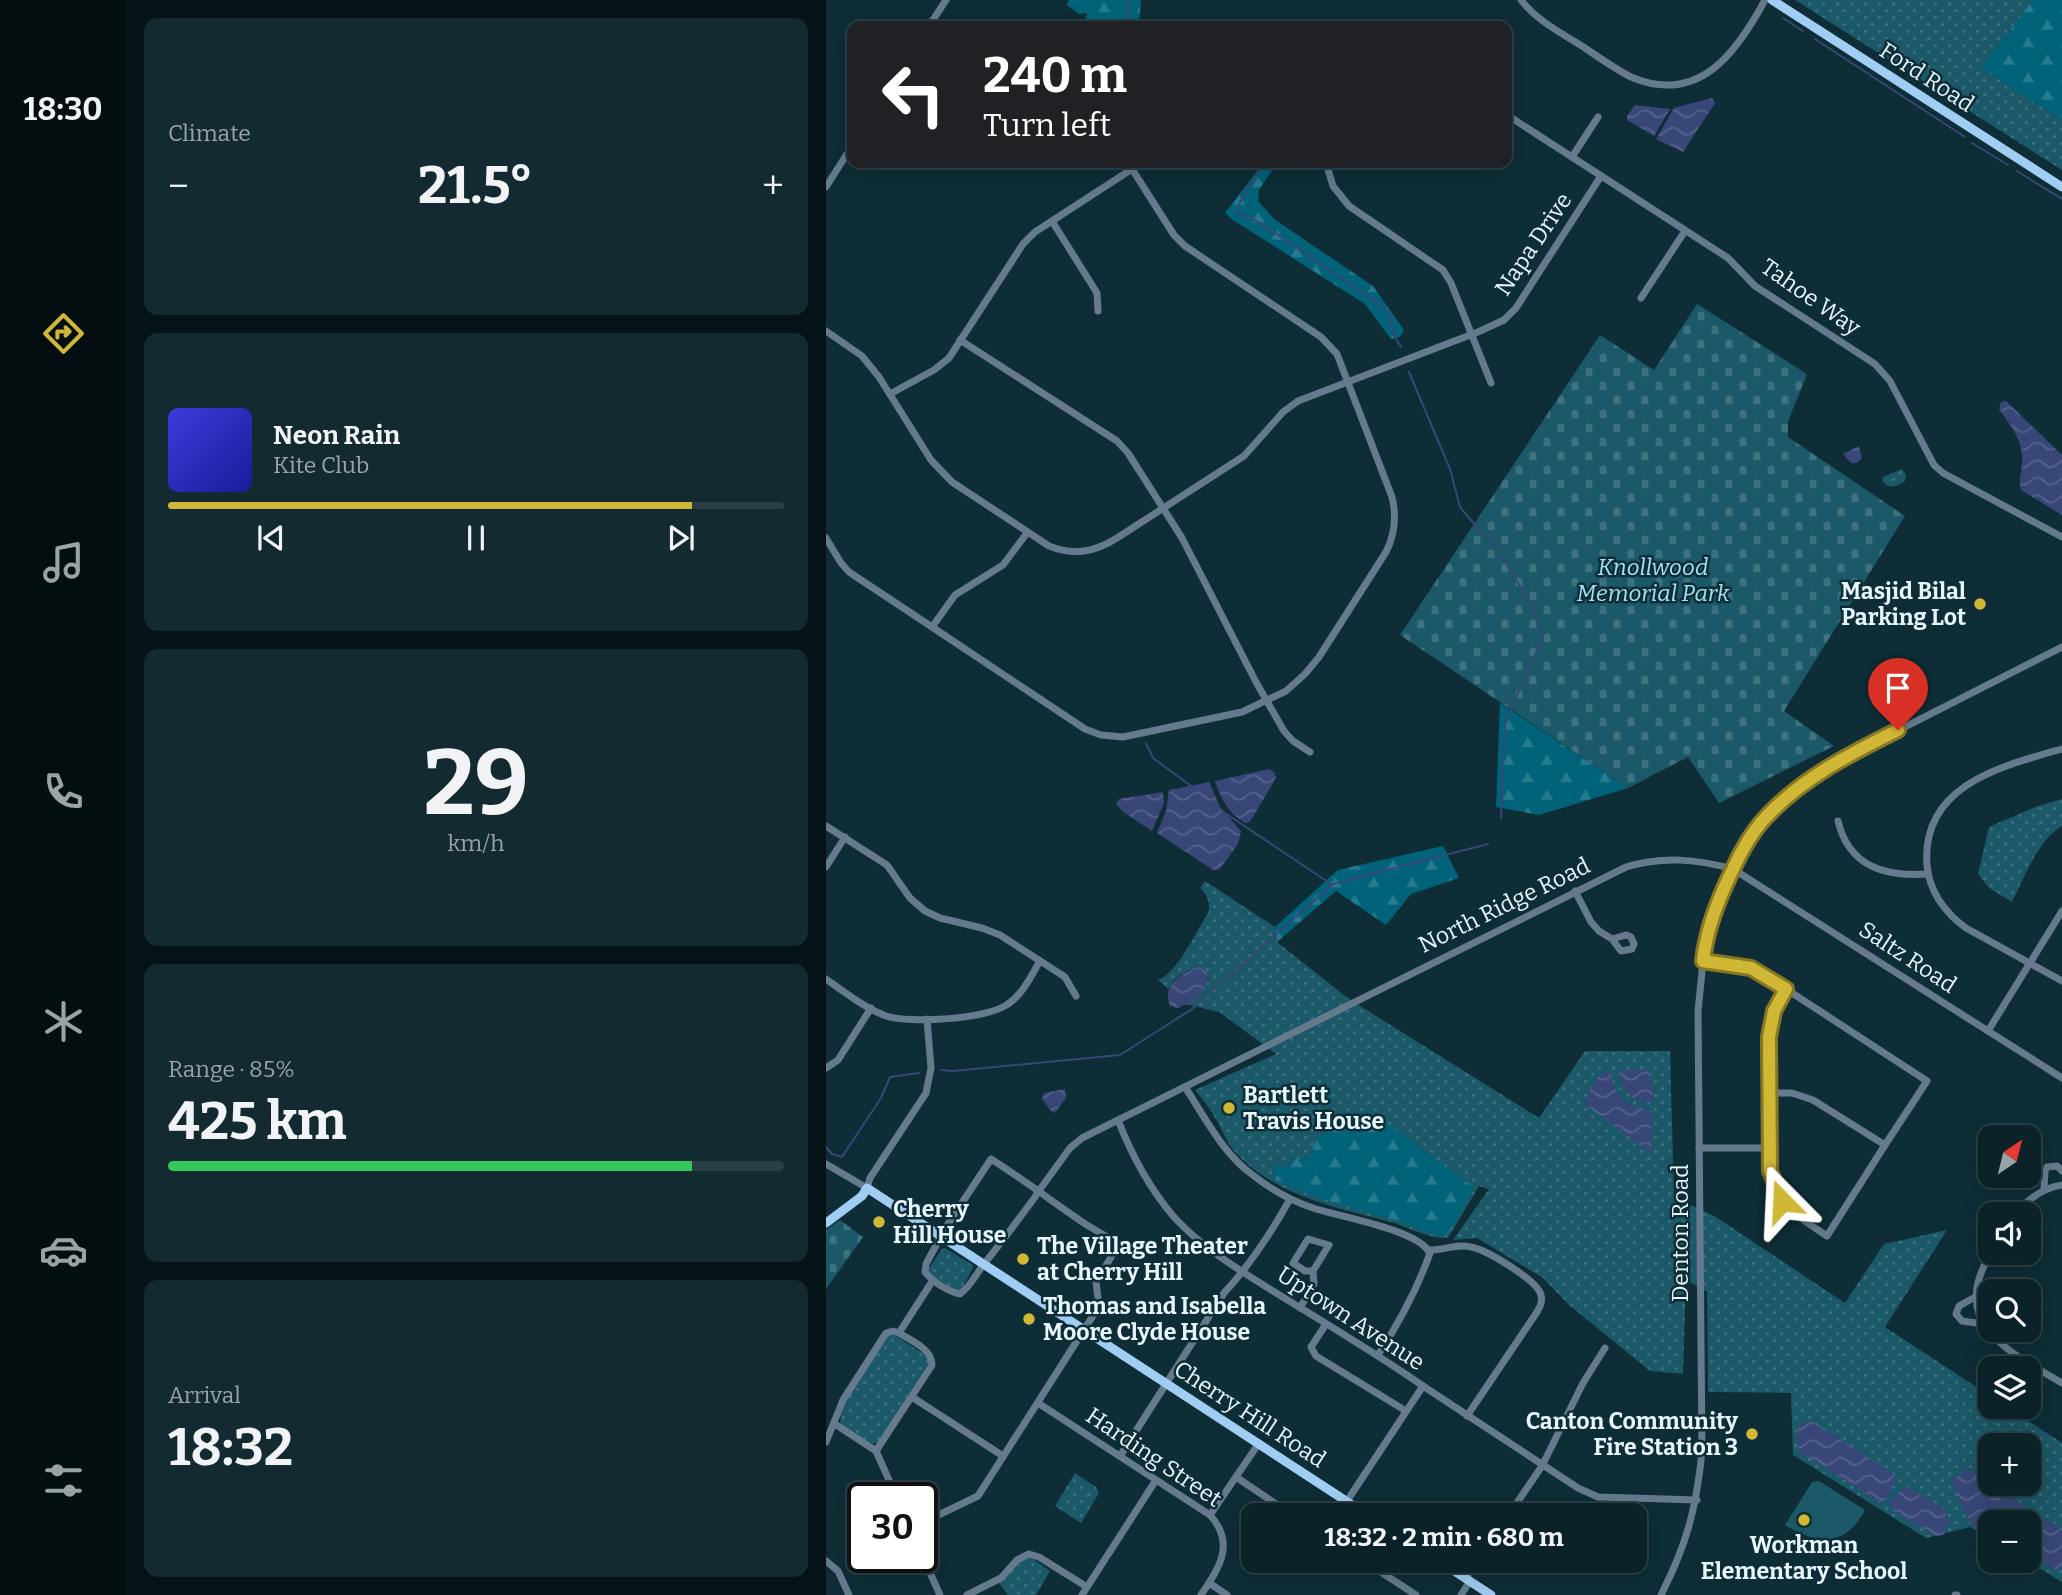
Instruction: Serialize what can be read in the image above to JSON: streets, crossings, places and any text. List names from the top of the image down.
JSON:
{
  "streets": {
    "main road": ["Ford Road", "Cherry Hill Road"],
    "street": [
      "Napa Drive",
      "Tahoe Way",
      "North Ridge Road",
      "Saltz Road",
      "Denton Road",
      "Uptown Avenue",
      "Harding Street"
    ]
  },
  "crossings": [
    ["Napa Drive", "Tahoe Way"],
    ["North Ridge Road", "Saltz Road"],
    ["North Ridge Road", "Denton Road"],
    ["North Ridge Road", "Uptown Avenue"],
    ["North Ridge Road", "Cherry Hill Road"],
    ["Saltz Road", "Denton Road"],
    ["Uptown Avenue", "Cherry Hill Road"]
  ],
  "parks": ["Knollwood Memorial Park"],
  "places": [
    "Masjid Bilal Parking Lot",
    "Bartlett Travis House",
    "Cherry Hill House",
    "The Village Theater at Cherry Hill",
    "Thomas and Isabella Moore Clyde House",
    "Canton Community Fire Station 3",
    "Workman Elementary School"
  ],
  "north": "top right",
  "page": {
    "tabs": "18:30",
    "tile": [
      "Climate",
      ["29", "km/h"],
      ["Range · 85%", "425 km"],
      ["Arrival", "18:32"]
    ],
    "turn": ["240 m", "Turn left"],
    "heat": ["−", "21.5°", "+"],
    "song": ["Neon Rain", "Kite Club"],
    "map_buttons": ["+", "−"],
    "limit": "30",
    "trip": "18:32 · 2 min · 680 m"
  }
}
